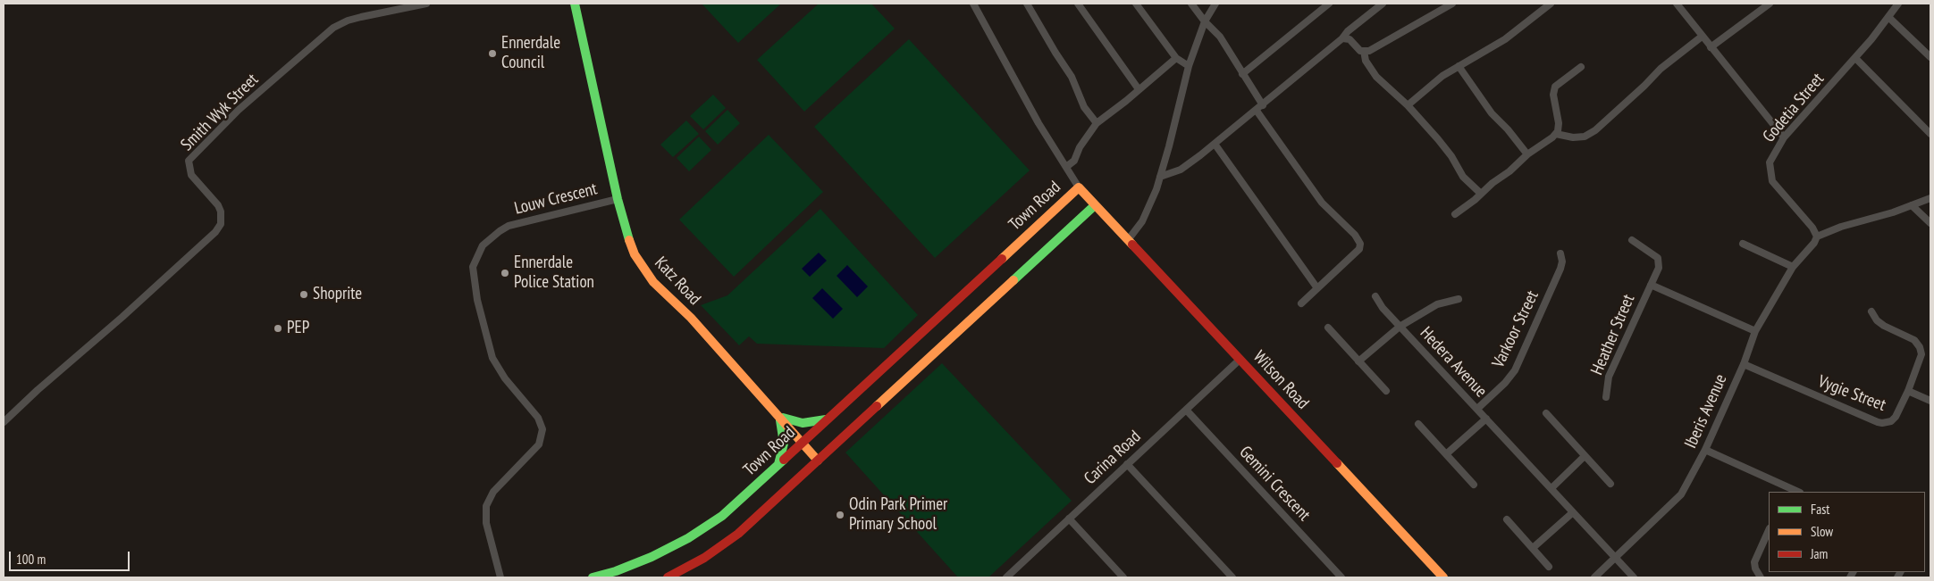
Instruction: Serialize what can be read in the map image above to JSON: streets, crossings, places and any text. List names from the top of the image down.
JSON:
{
  "streets": {
    "street": [
      "Godetia Street",
      "Smith Wyk Street",
      "Louw Crescent",
      "Town Road",
      "Katz Road",
      "Varkoor Street",
      "Heather Street",
      "Hedera Avenue",
      "Wilson Road",
      "Vygie Street",
      "Iberis Avenue",
      "Carina Road",
      "Gemini Crescent"
    ]
  },
  "crossings": [
    ["Godetia Street", "Iberis Avenue"],
    ["Louw Crescent", "Katz Road"],
    ["Town Road", "Katz Road"],
    ["Town Road", "Wilson Road"],
    ["Varkoor Street", "Hedera Avenue"],
    ["Heather Street", "Iberis Avenue"],
    ["Hedera Avenue", "Iberis Avenue"],
    ["Wilson Road", "Carina Road"],
    ["Vygie Street", "Iberis Avenue"],
    ["Carina Road", "Gemini Crescent"]
  ],
  "places": [
    "Ennerdale Council",
    "Ennerdale Police Station",
    "Shoprite",
    "PEP",
    "Odin Park Primer Primary School"
  ],
  "legend": ["Fast", "Slow", "Jam"],
  "scale_bar": "100 m"
}
